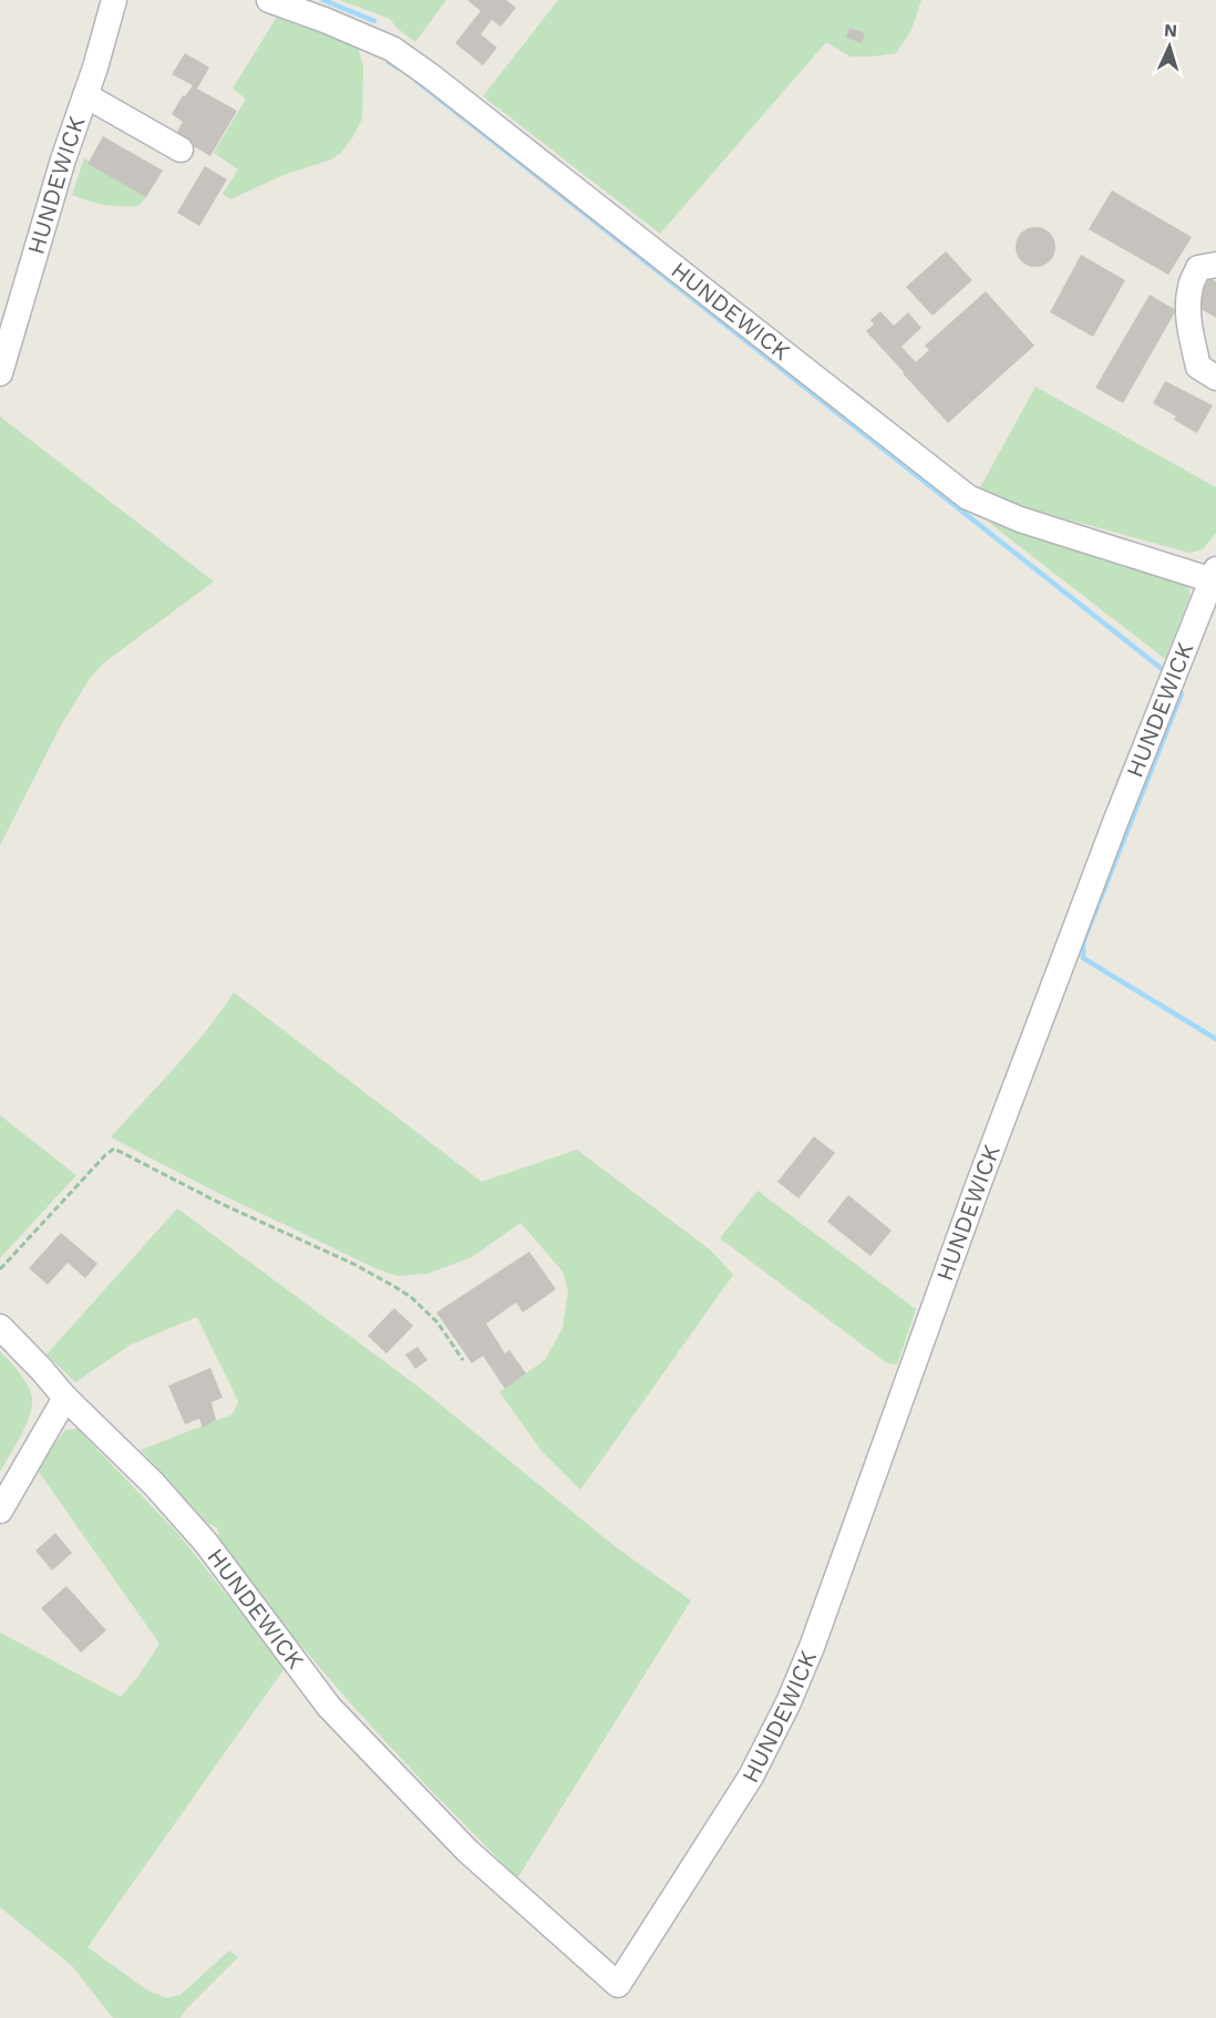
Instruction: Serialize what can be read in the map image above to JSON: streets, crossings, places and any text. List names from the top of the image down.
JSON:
{
  "streets": {
    "street": ["HUNDEWICK"]
  },
  "north": "top"
}
